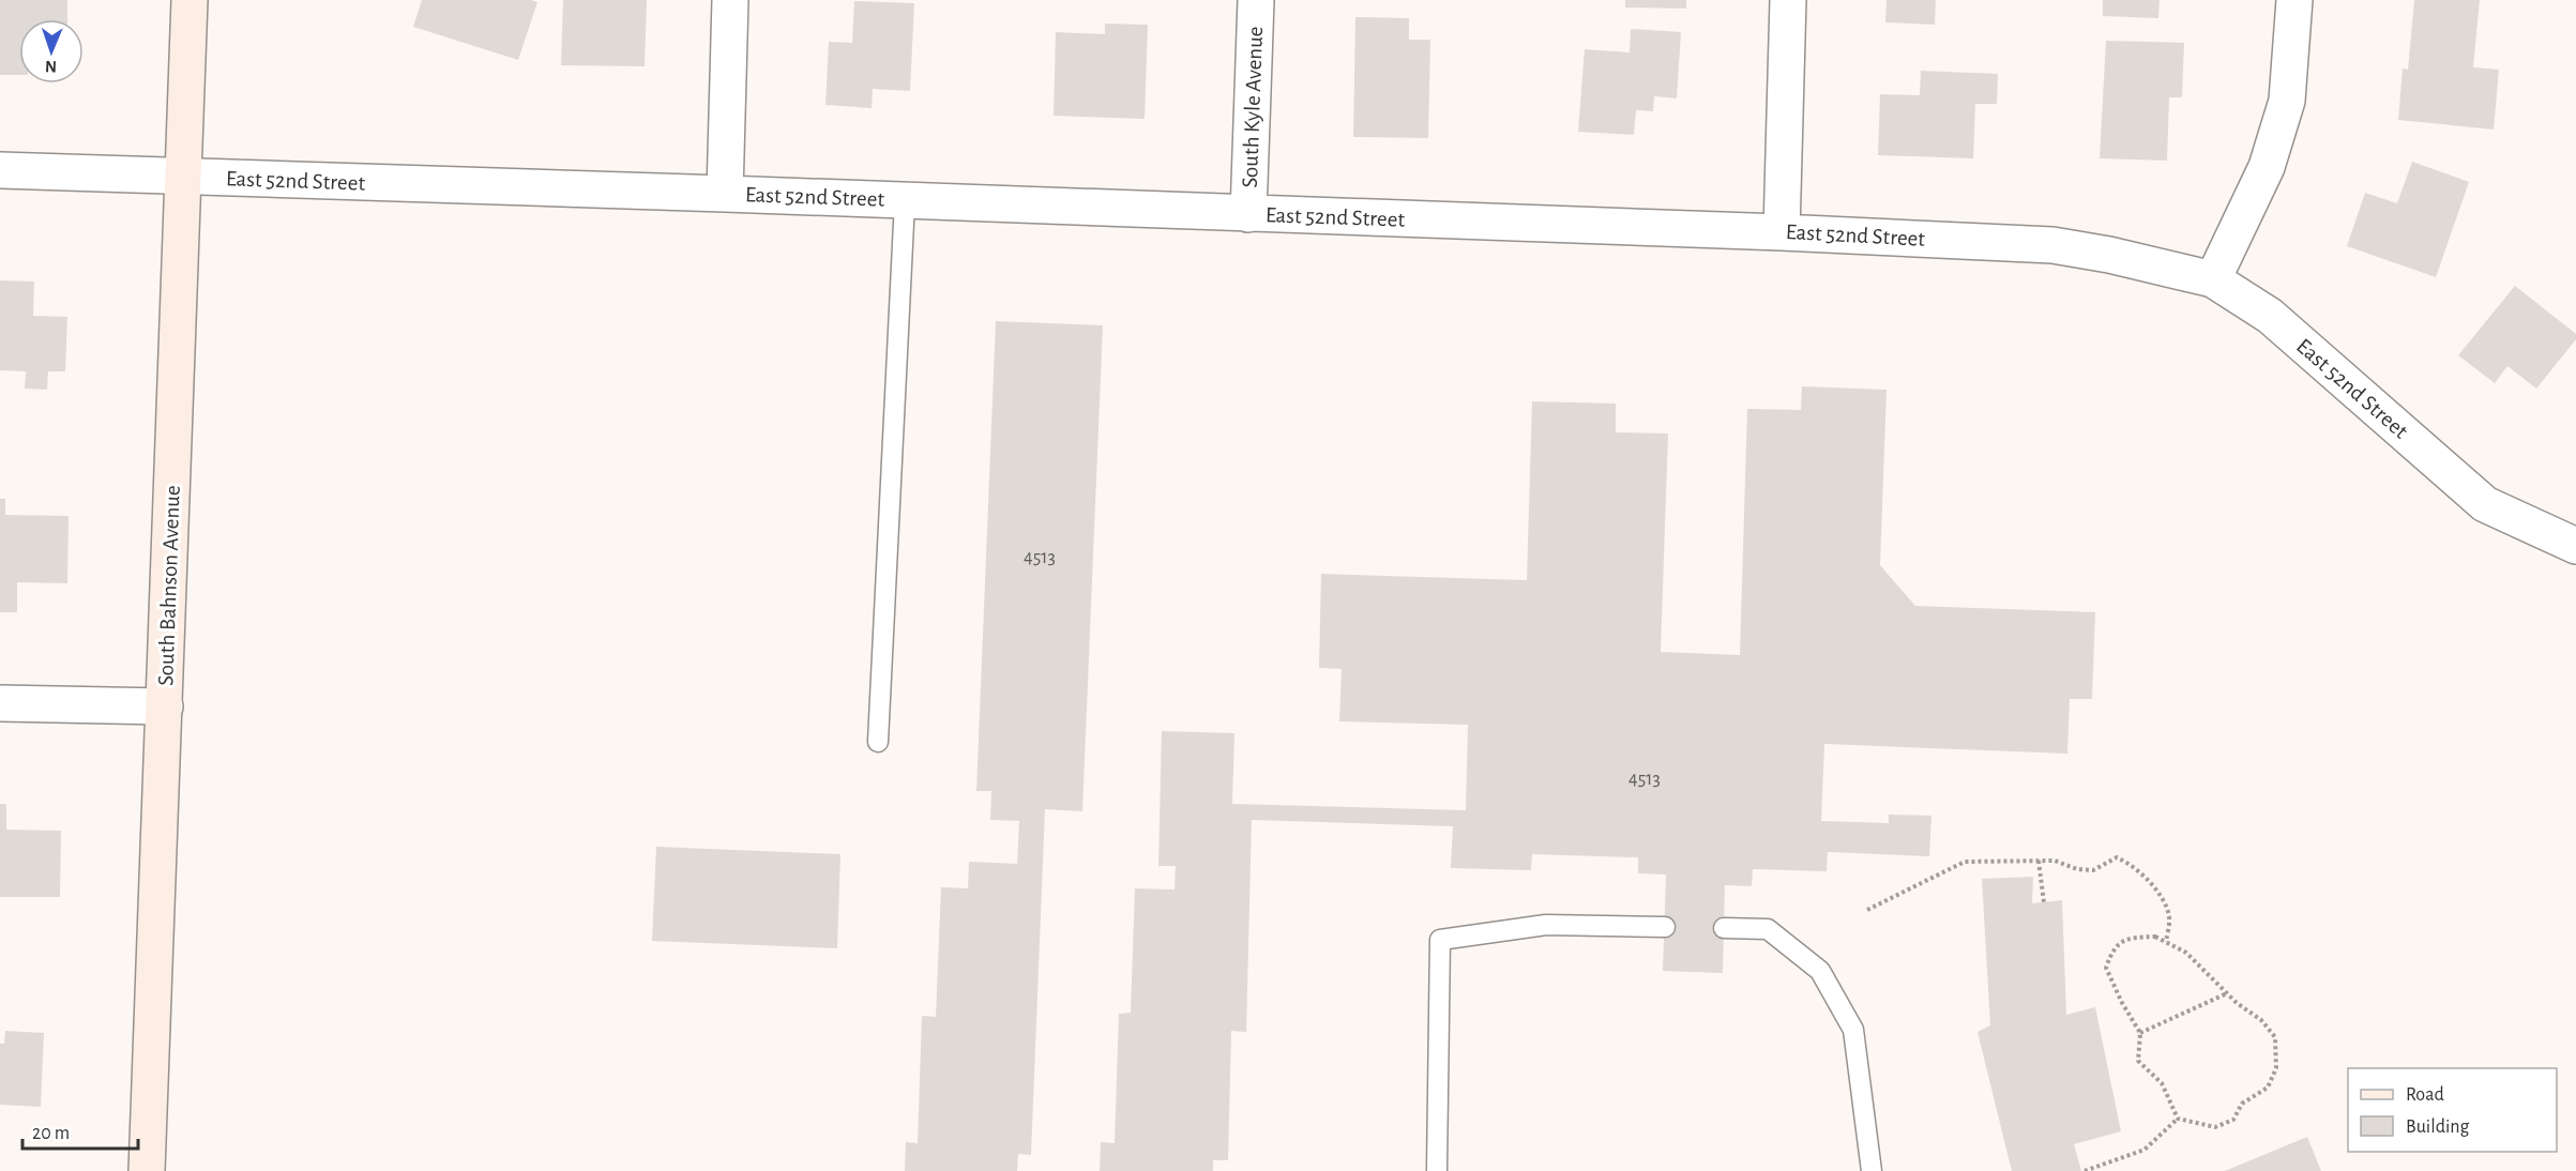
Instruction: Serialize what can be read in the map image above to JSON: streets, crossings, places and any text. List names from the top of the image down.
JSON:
{
  "streets": {
    "street": ["South Kyle Avenue", "East 52nd Street", "South Bahnson Avenue"]
  },
  "crossings": [
    ["South Kyle Avenue", "East 52nd Street"],
    ["East 52nd Street", "South Bahnson Avenue"]
  ],
  "house_numbers": ["4513", "4513"],
  "legend": ["Road", "Building"],
  "scale_bar": "20 m",
  "north": "bottom"
}
